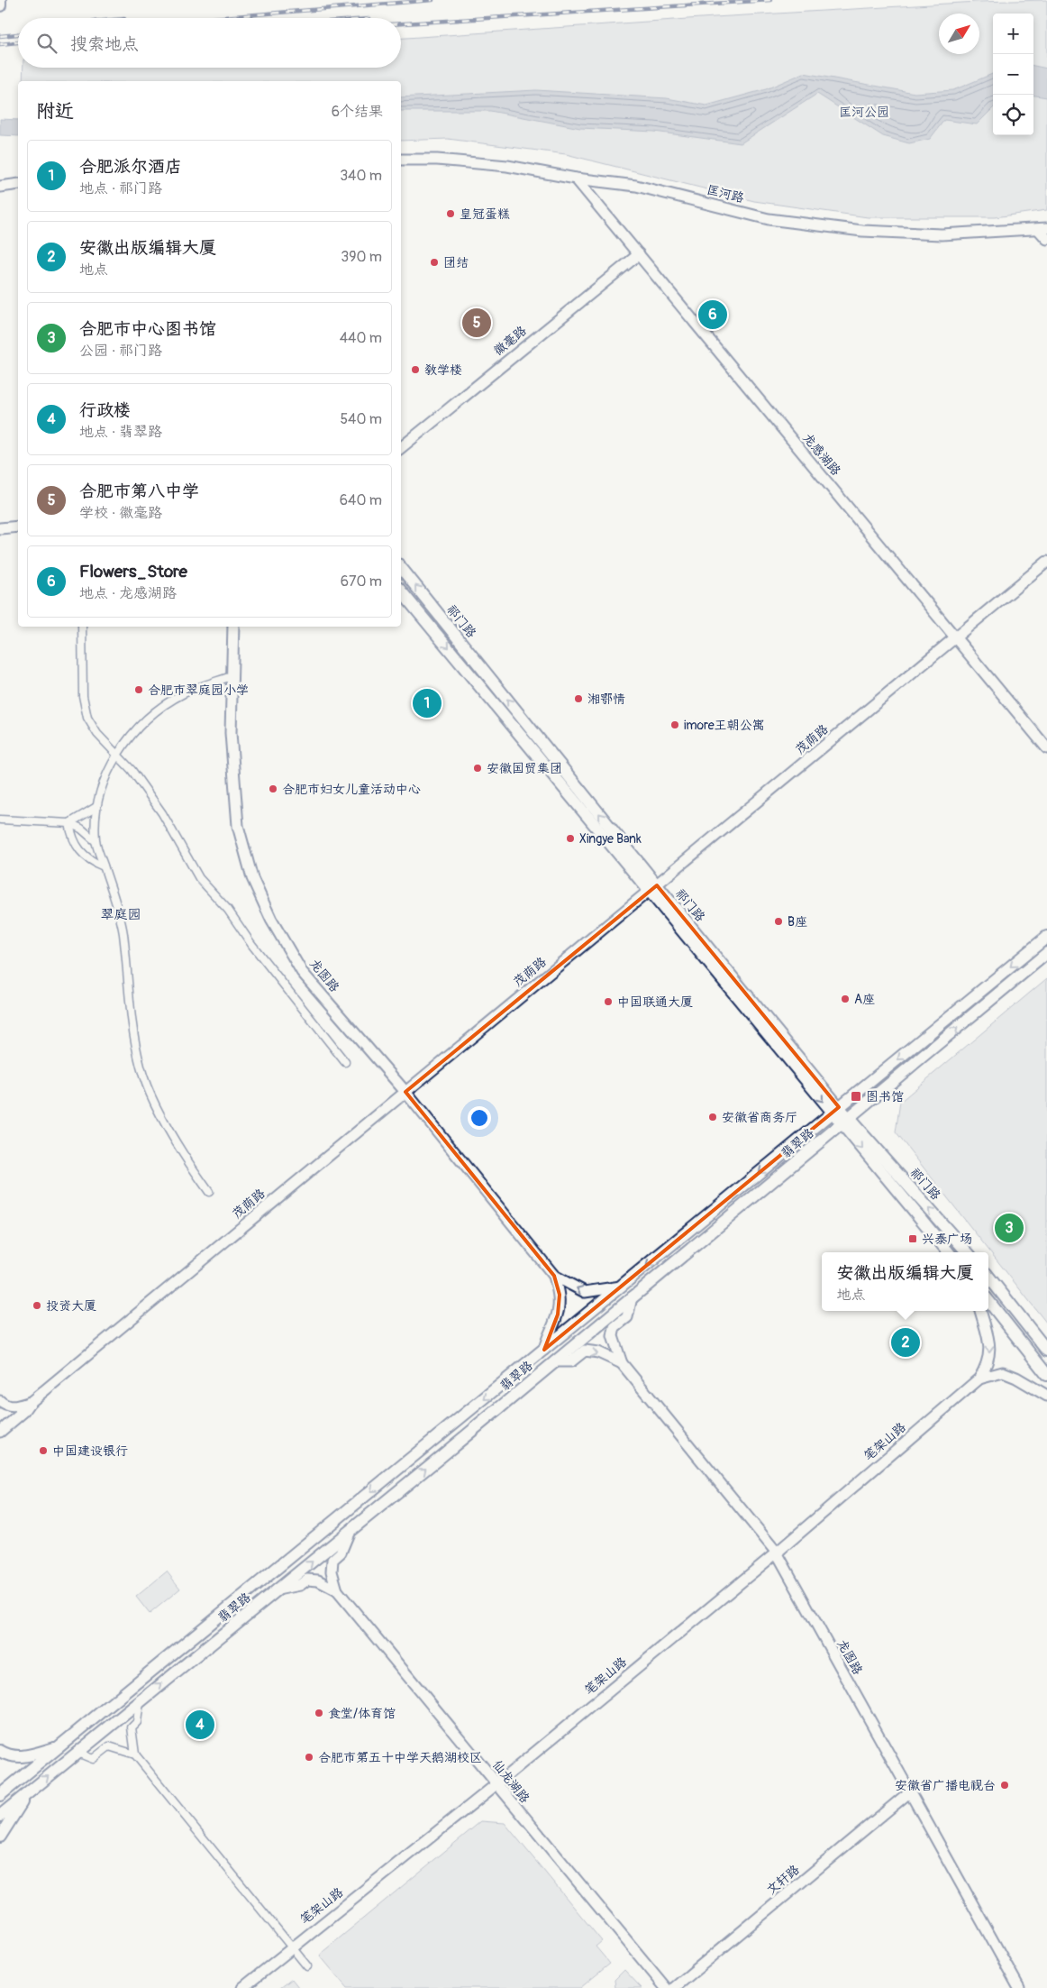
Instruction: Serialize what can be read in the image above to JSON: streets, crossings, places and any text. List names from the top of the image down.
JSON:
{
  "streets": {
    "main road": ["祁门路", "翡翠路"],
    "street": [
      "匡河路",
      "徽毫路",
      "龙感湖路",
      "茂荫路",
      "龙图路",
      "笔架山路",
      "仙龙湖路",
      "文轩路"
    ]
  },
  "crossings": [
    ["匡河路", "龙感湖路"],
    ["徽毫路", "龙感湖路"],
    ["龙感湖路", "茂荫路"],
    ["祁门路", "茂荫路"],
    ["祁门路", "翡翠路"],
    ["茂荫路", "龙图路"],
    ["龙图路", "笔架山路"],
    ["龙图路", "文轩路"],
    ["笔架山路", "仙龙湖路"]
  ],
  "districts": ["翠庭园"],
  "parks": ["匡河公园"],
  "places": {
    "other": [
      "皇冠蛋糕",
      "团结",
      "教学楼",
      "合肥市翠庭园小学",
      "湘鄂情",
      "imore王朝公寓",
      "安徽国贸集团",
      "合肥市妇女儿童活动中心",
      "Xingye Bank",
      "B座",
      "A座",
      "中国联通大厦",
      "安徽省商务厅",
      "投资大厦",
      "中国建设银行",
      "食堂/体育馆",
      "合肥市第五十中学天鹅湖校区",
      "安徽省广播电视台"
    ],
    "transit": ["图书馆", "兴泰广场"]
  },
  "north": "top right",
  "page": {
    "map_buttons": ["+", "−"],
    "search": "搜索地点",
    "heading": ["附近", "6个结果"],
    "list": [
      {
        "mark": "1",
        "name": "合肥派尔酒店",
        "note": "地点 · 祁门路",
        "value": "340 m"
      },
      {
        "mark": "2",
        "name": "安徽出版编辑大厦",
        "note": "地点",
        "value": "390 m"
      },
      {
        "mark": "3",
        "name": "合肥市中心图书馆",
        "note": "公园 · 祁门路",
        "value": "440 m"
      },
      {
        "mark": "4",
        "name": "行政楼",
        "note": "地点 · 翡翠路",
        "value": "540 m"
      },
      {
        "mark": "5",
        "name": "合肥市第八中学",
        "note": "学校 · 徽毫路",
        "value": "640 m"
      },
      {
        "mark": "6",
        "name": "Flowers_Store",
        "note": "地点 · 龙感湖路",
        "value": "670 m"
      }
    ],
    "pins": [
      "6",
      "5",
      "1",
      "3",
      "2",
      "4"
    ],
    "popup": ["安徽出版编辑大厦", "地点"]
  }
}
